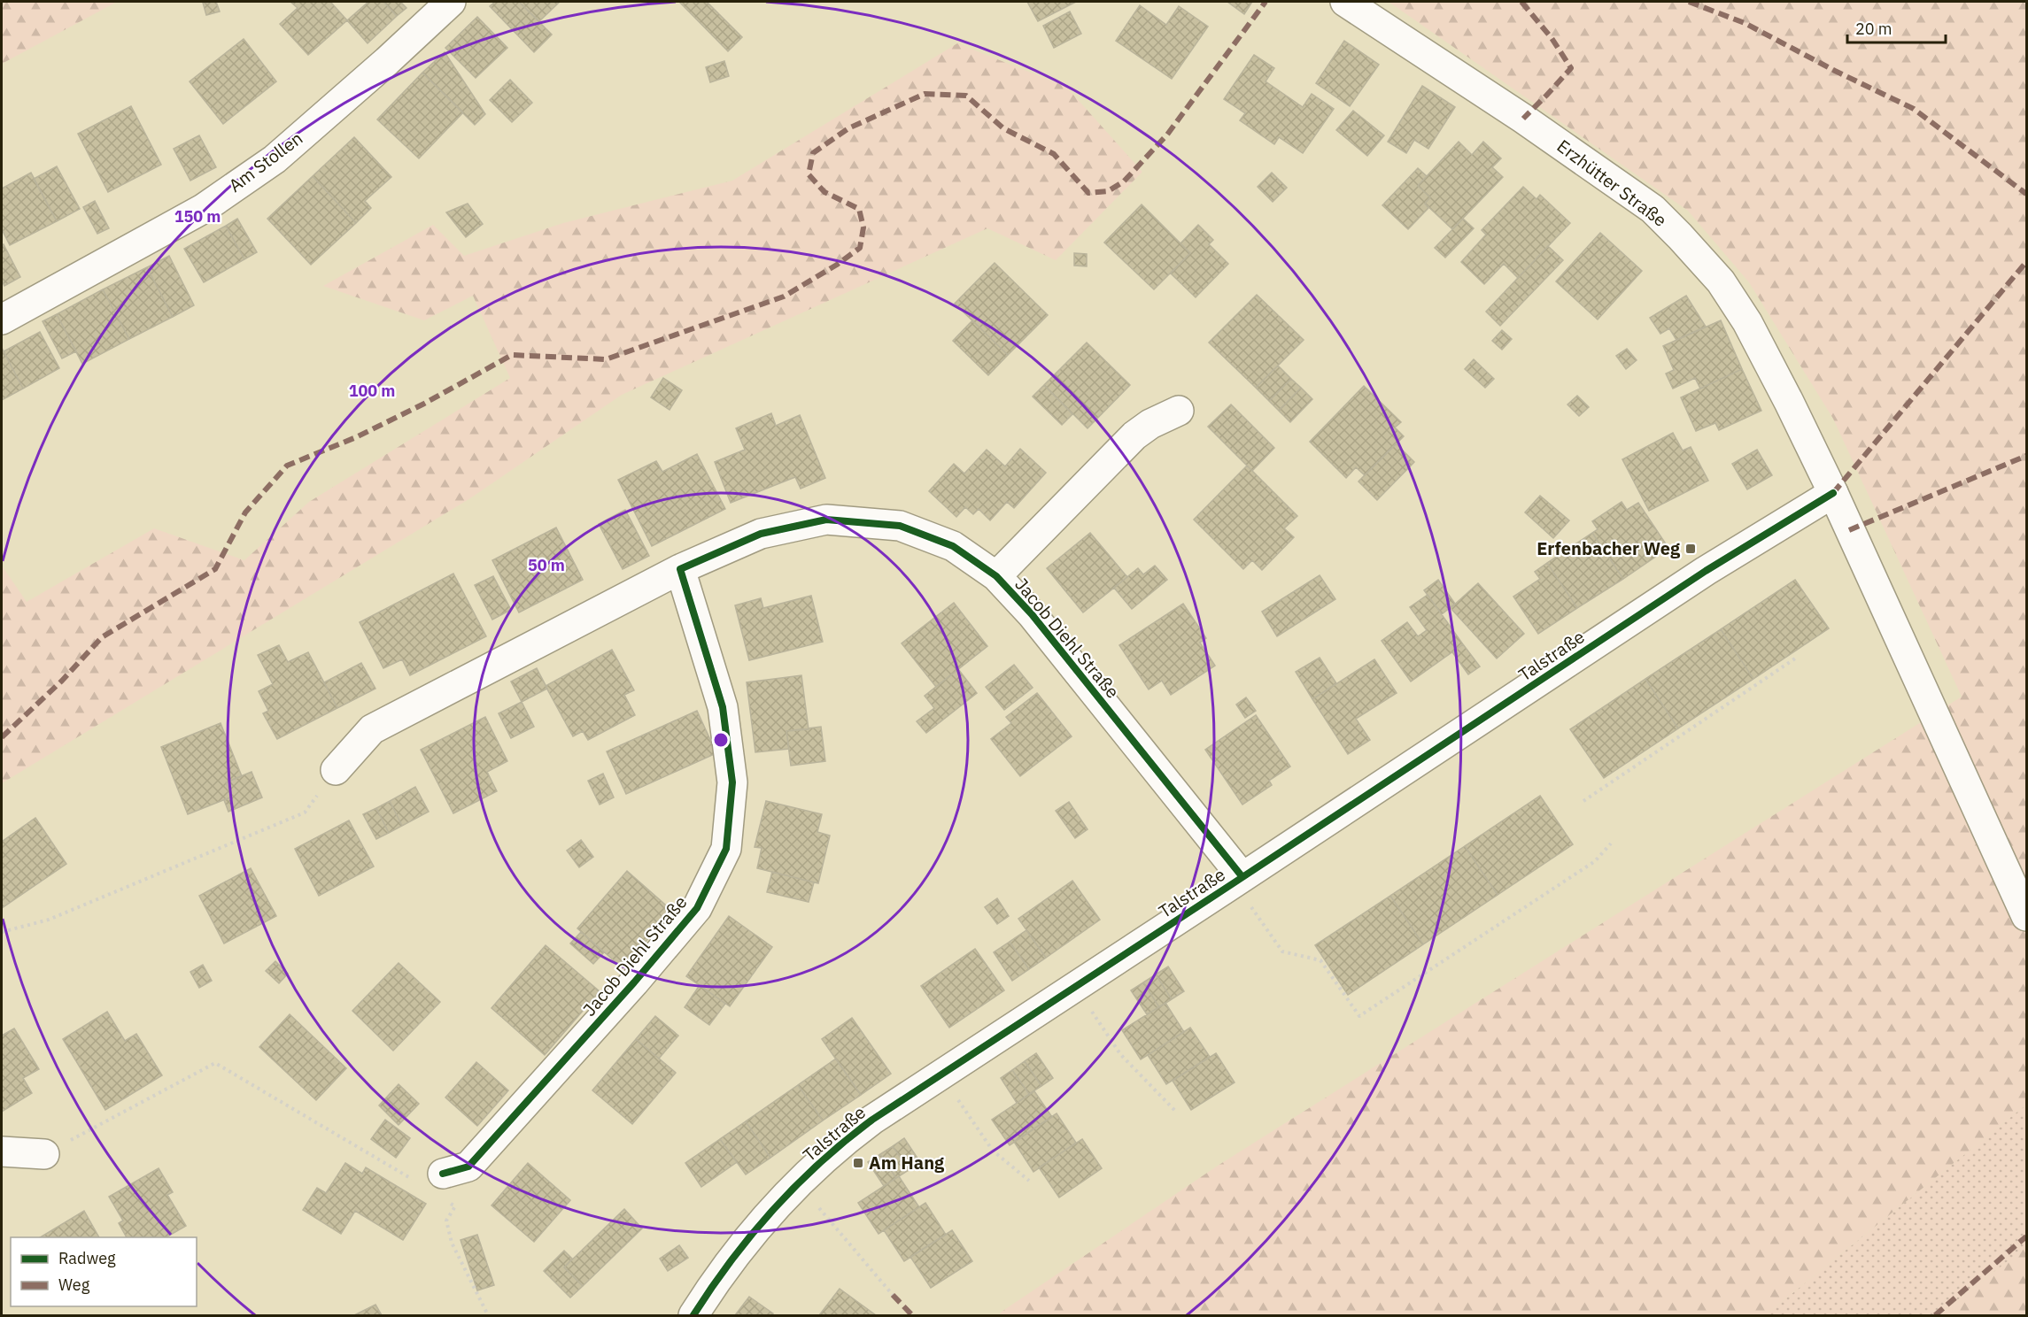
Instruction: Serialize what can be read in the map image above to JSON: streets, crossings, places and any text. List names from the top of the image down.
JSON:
{
  "streets": {
    "street": [
      "Am Stollen",
      "Erzhütter Straße",
      "Jacob Diehl Straße",
      "Talstraße"
    ]
  },
  "crossings": [
    ["Erzhütter Straße", "Talstraße"],
    ["Jacob Diehl Straße", "Talstraße"]
  ],
  "places": {
    "transit": ["Erfenbacher Weg", "Am Hang"]
  },
  "legend": ["Radweg", "Weg"],
  "scale_bar": "20 m",
  "rings": ["150 m", "100 m", "50 m"]
}
